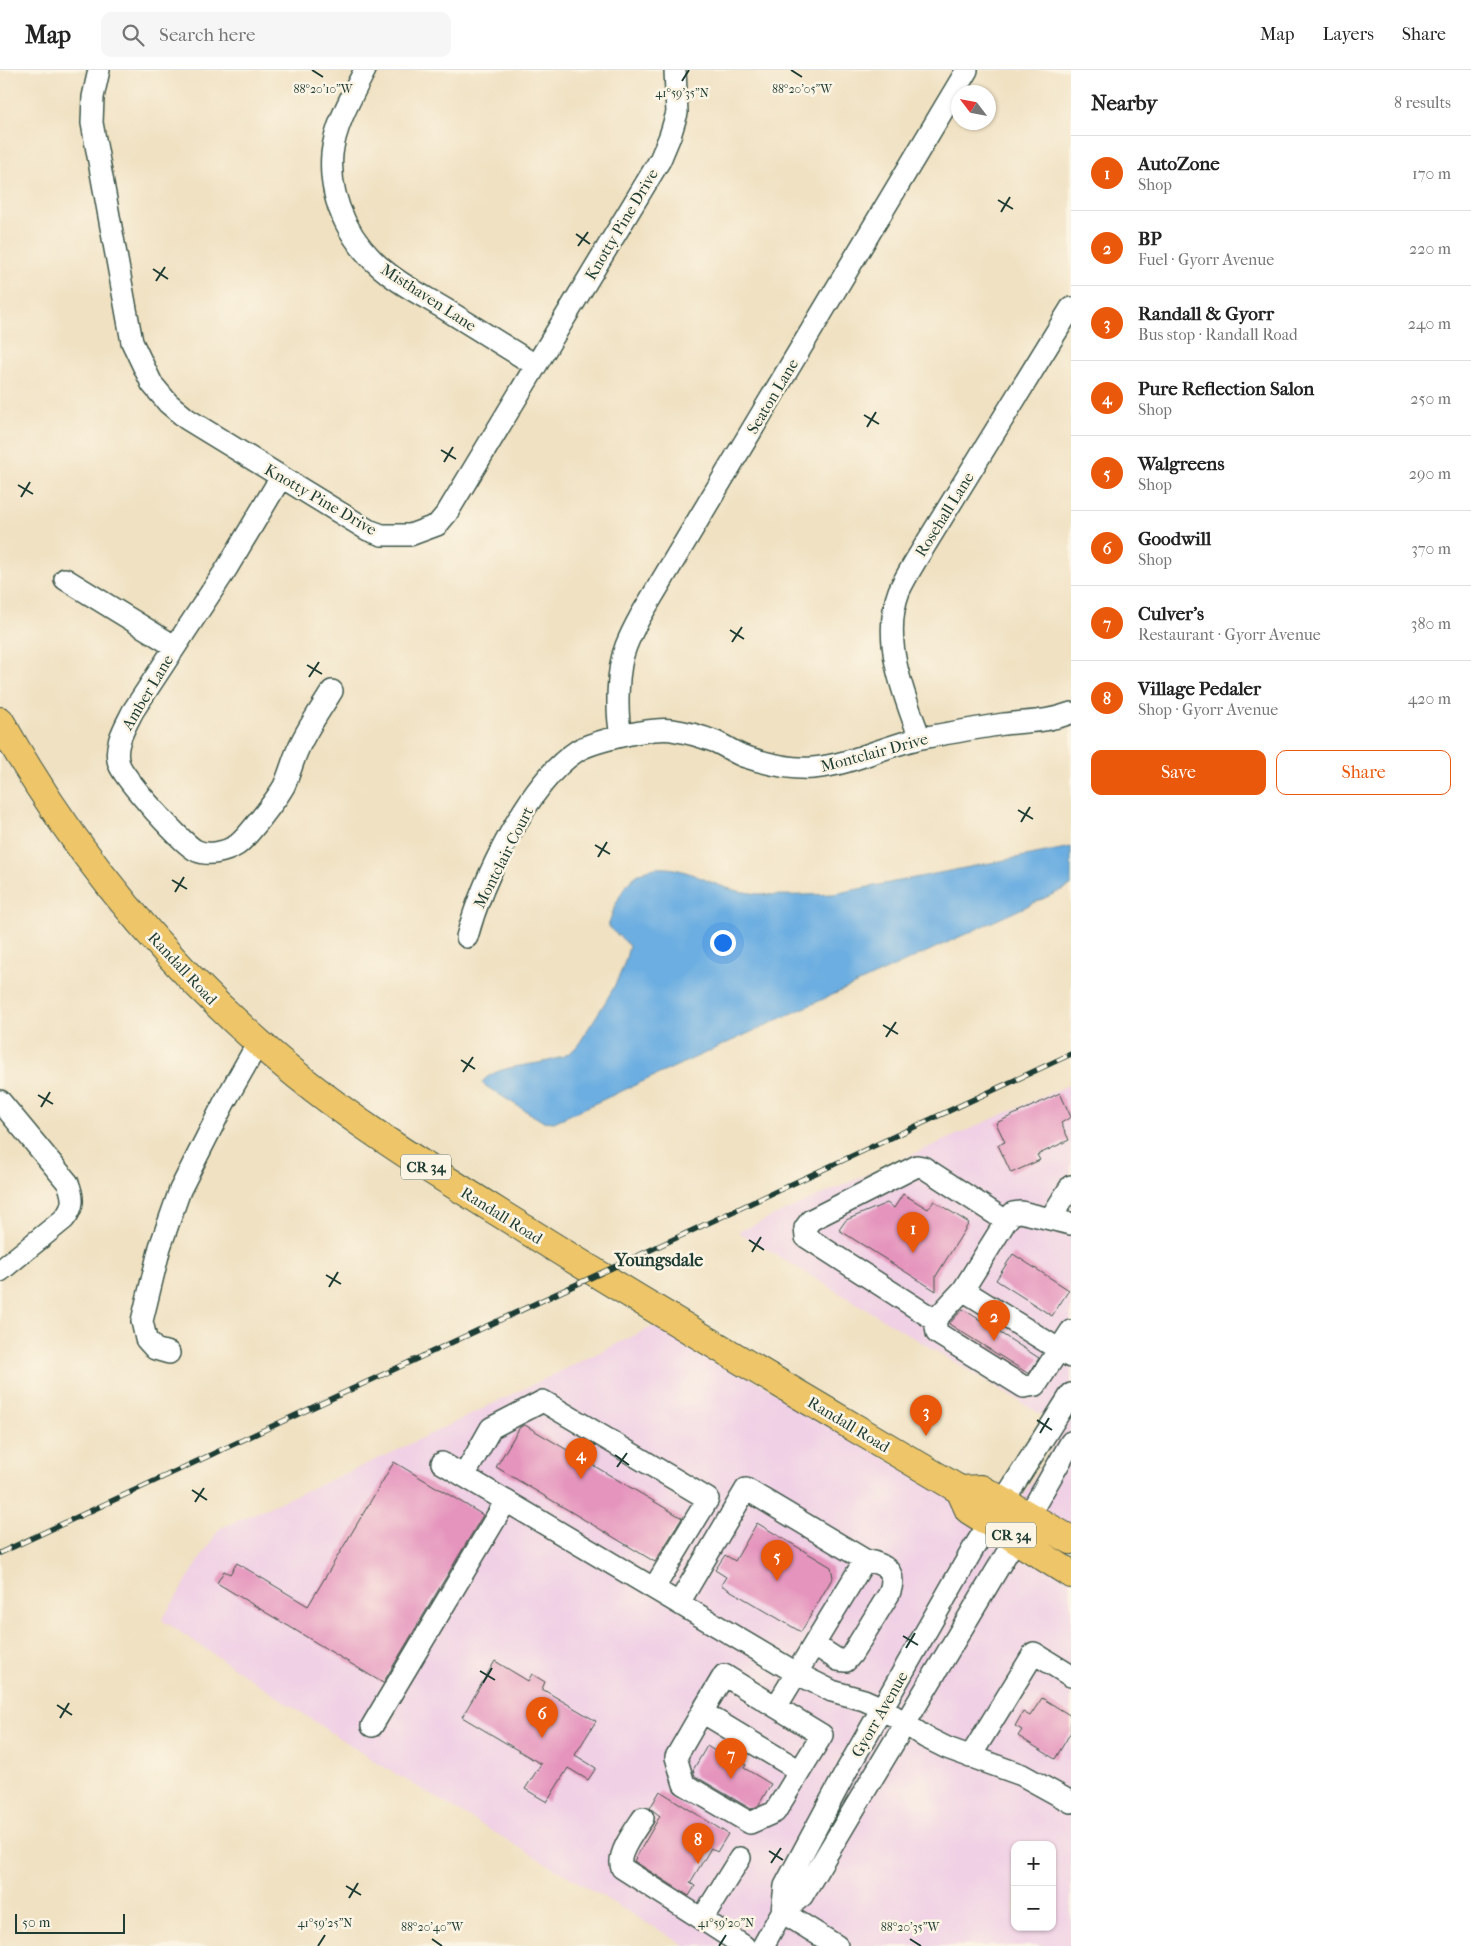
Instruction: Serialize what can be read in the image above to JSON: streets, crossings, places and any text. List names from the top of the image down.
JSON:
{
  "streets": {
    "main road": ["Randall Road", "CR 34"],
    "street": [
      "Knotty Pine Drive",
      "Misthaven Lane",
      "Seaton Lane",
      "Rosehall Lane",
      "Amber Lane",
      "Montclair Drive",
      "Montclair Court",
      "Gyorr Avenue"
    ]
  },
  "crossings": [
    ["Knotty Pine Drive", "Misthaven Lane"],
    ["Knotty Pine Drive", "Amber Lane"],
    ["Seaton Lane", "Montclair Drive"],
    ["Seaton Lane", "Montclair Court"],
    ["Rosehall Lane", "Montclair Drive"],
    ["Montclair Drive", "Montclair Court"],
    ["Randall Road", "Gyorr Avenue"]
  ],
  "districts": ["Youngsdale"],
  "scale_bar": "50 m",
  "north": "top left",
  "page": {
    "header": "Map",
    "search": "Search here",
    "nav": ["Map", "Layers", "Share"],
    "heading": ["Nearby", "8 results"],
    "list": [
      {
        "mark": "1",
        "name": "AutoZone",
        "note": "Shop",
        "value": "170 m"
      },
      {
        "mark": "2",
        "name": "BP",
        "note": "Fuel · Gyorr Avenue",
        "value": "220 m"
      },
      {
        "mark": "3",
        "name": "Randall & Gyorr",
        "note": "Bus stop · Randall Road",
        "value": "240 m"
      },
      {
        "mark": "4",
        "name": "Pure Reflection Salon",
        "note": "Shop",
        "value": "250 m"
      },
      {
        "mark": "5",
        "name": "Walgreens",
        "note": "Shop",
        "value": "290 m"
      },
      {
        "mark": "6",
        "name": "Goodwill",
        "note": "Shop",
        "value": "370 m"
      },
      {
        "mark": "7",
        "name": "Culver's",
        "note": "Restaurant · Gyorr Avenue",
        "value": "380 m"
      },
      {
        "mark": "8",
        "name": "Village Pedaler",
        "note": "Shop · Gyorr Avenue",
        "value": "420 m"
      }
    ],
    "buttons": ["Save", "Share"],
    "pins": [
      "1",
      "2",
      "3",
      "4",
      "5",
      "6",
      "7",
      "8"
    ],
    "map_buttons": ["+", "−"],
    "scale": "50 m"
  },
  "coordinates": [
    "88°20'10\"W",
    "88°20'05\"W",
    "41°59'35\"N",
    "41°59'25\"N",
    "41°59'20\"N",
    "88°20'40\"W",
    "88°20'35\"W"
  ]
}
